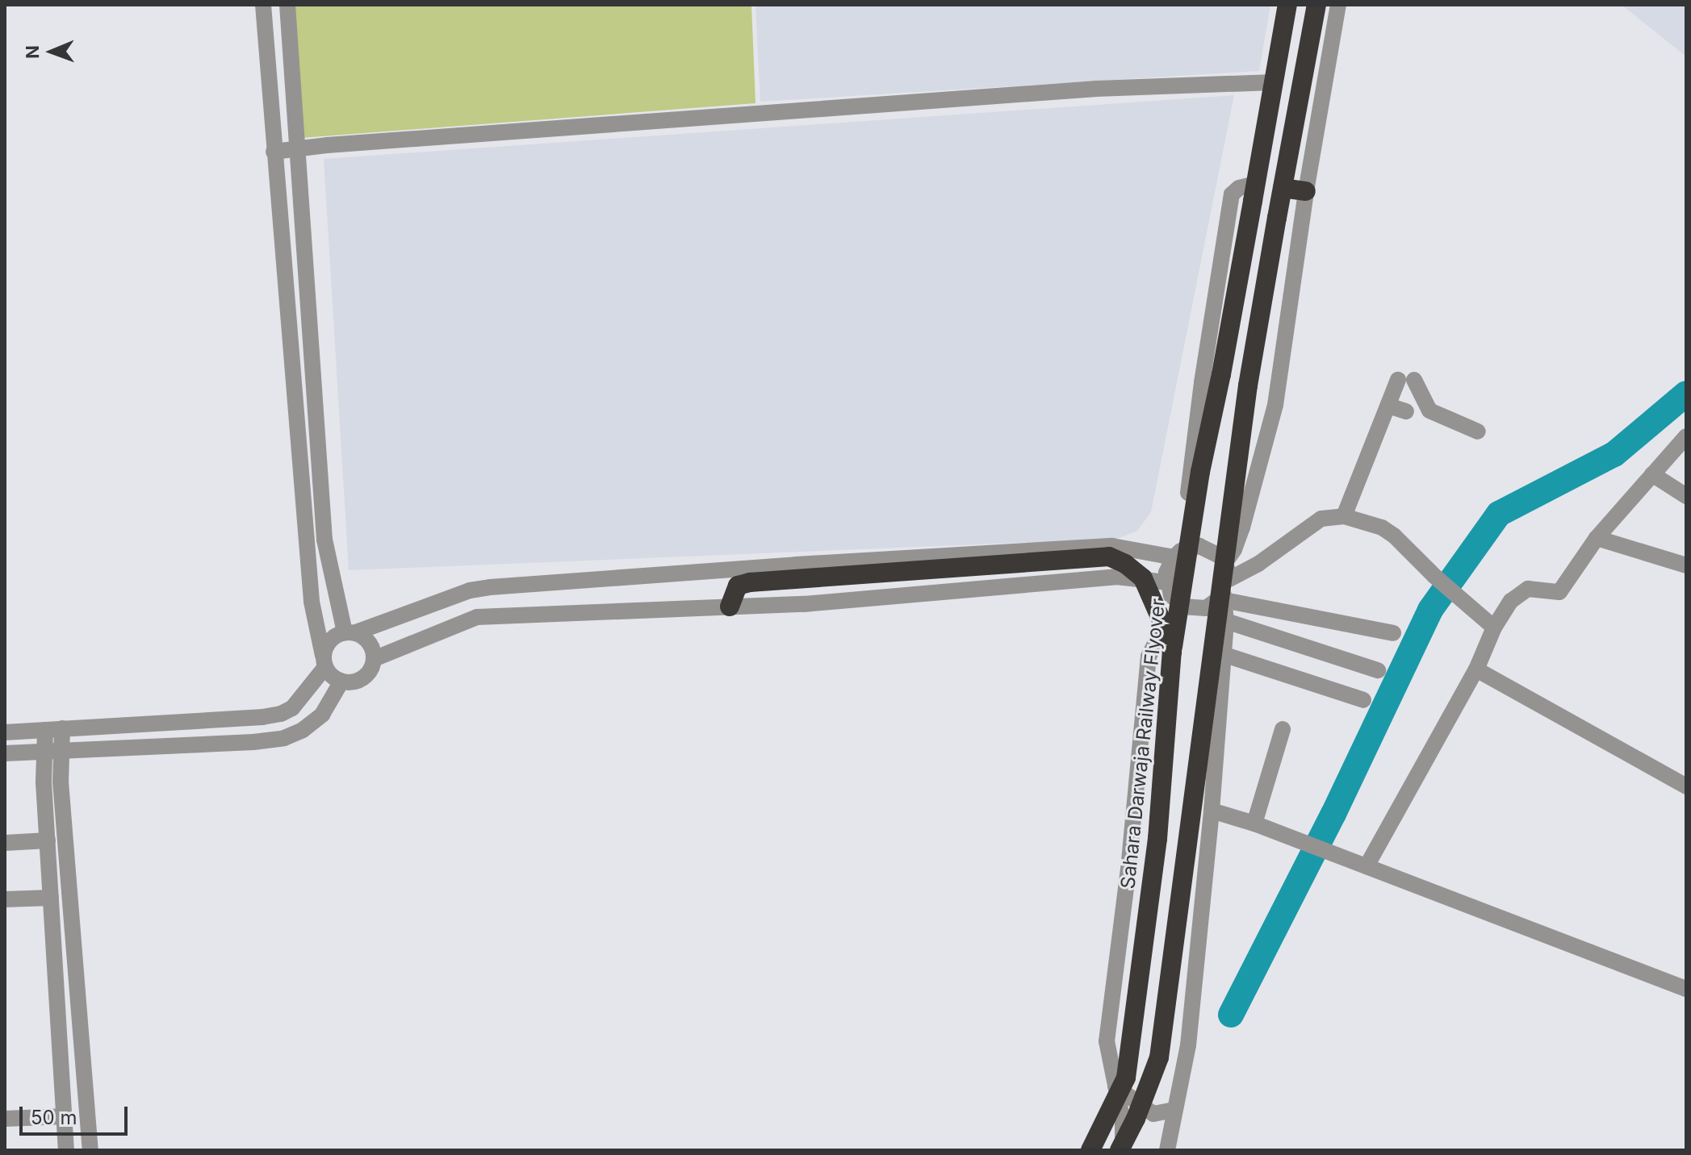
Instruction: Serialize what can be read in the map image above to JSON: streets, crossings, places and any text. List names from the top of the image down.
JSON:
{
  "streets": {
    "highway": ["Sahara Darwaja Railway Flyover"]
  },
  "scale_bar": "50 m",
  "north": "left"
}
